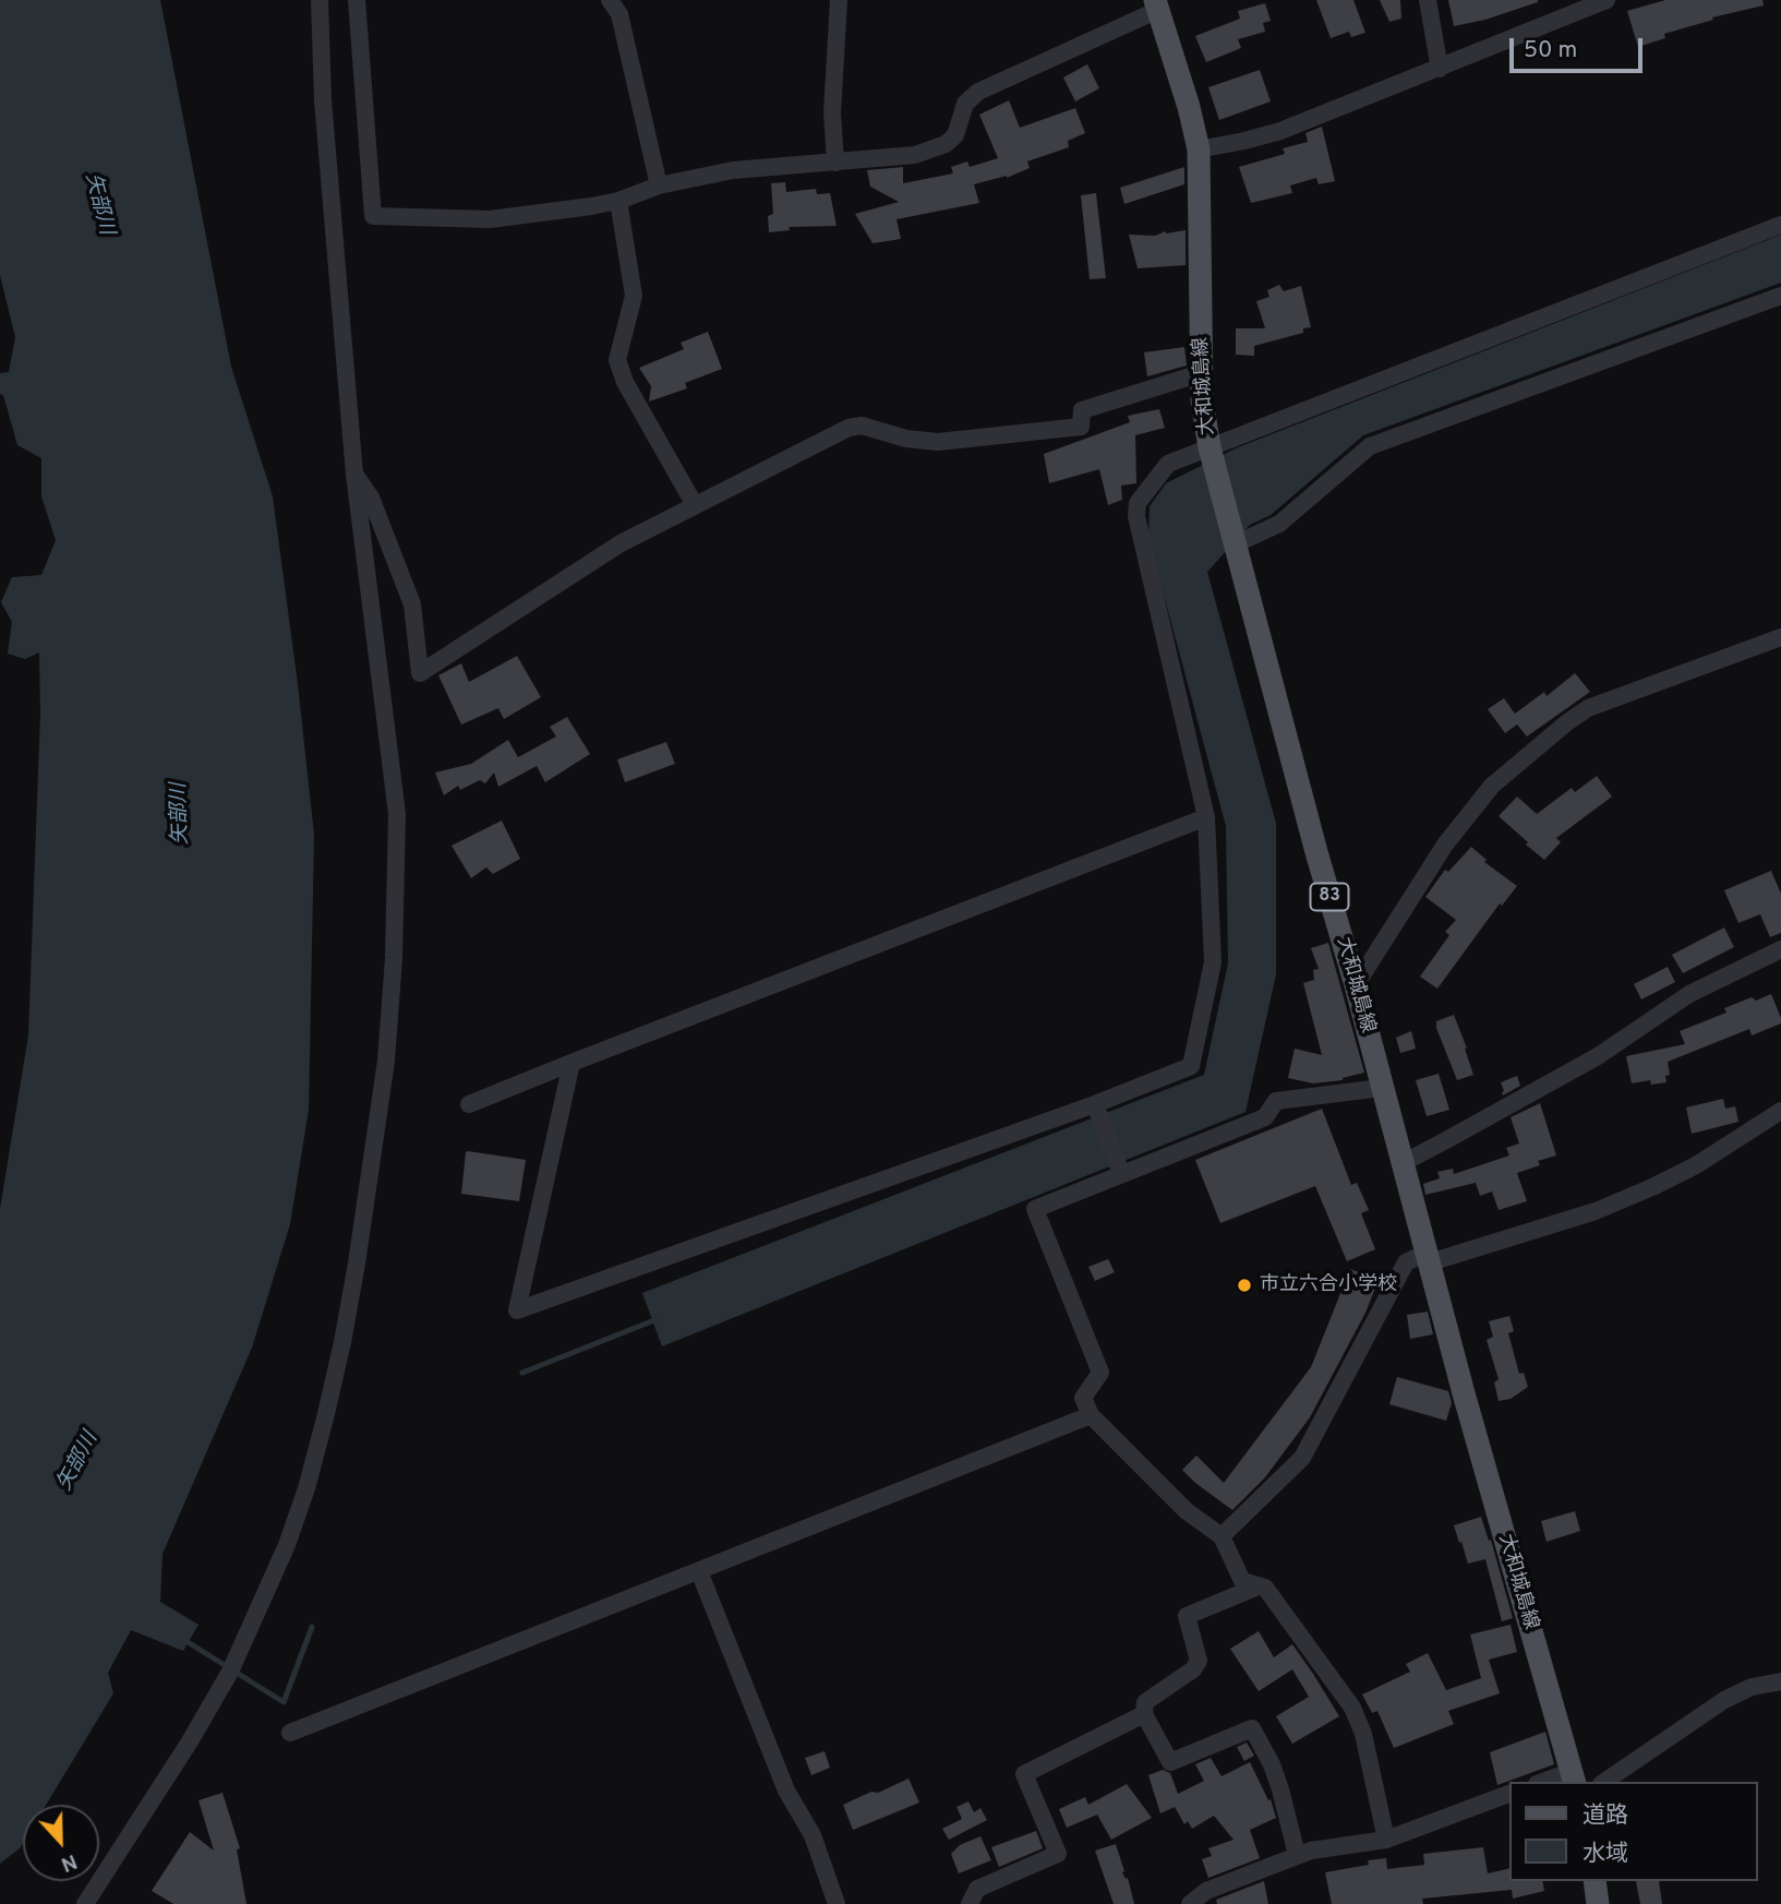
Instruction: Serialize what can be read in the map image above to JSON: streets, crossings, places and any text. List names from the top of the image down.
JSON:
{
  "streets": {
    "main road": ["大和城島線", "83"]
  },
  "water": ["矢部川"],
  "places": ["市立六合小学校"],
  "legend": ["道路", "水域"],
  "scale_bar": "50 m",
  "north": "bottom"
}
